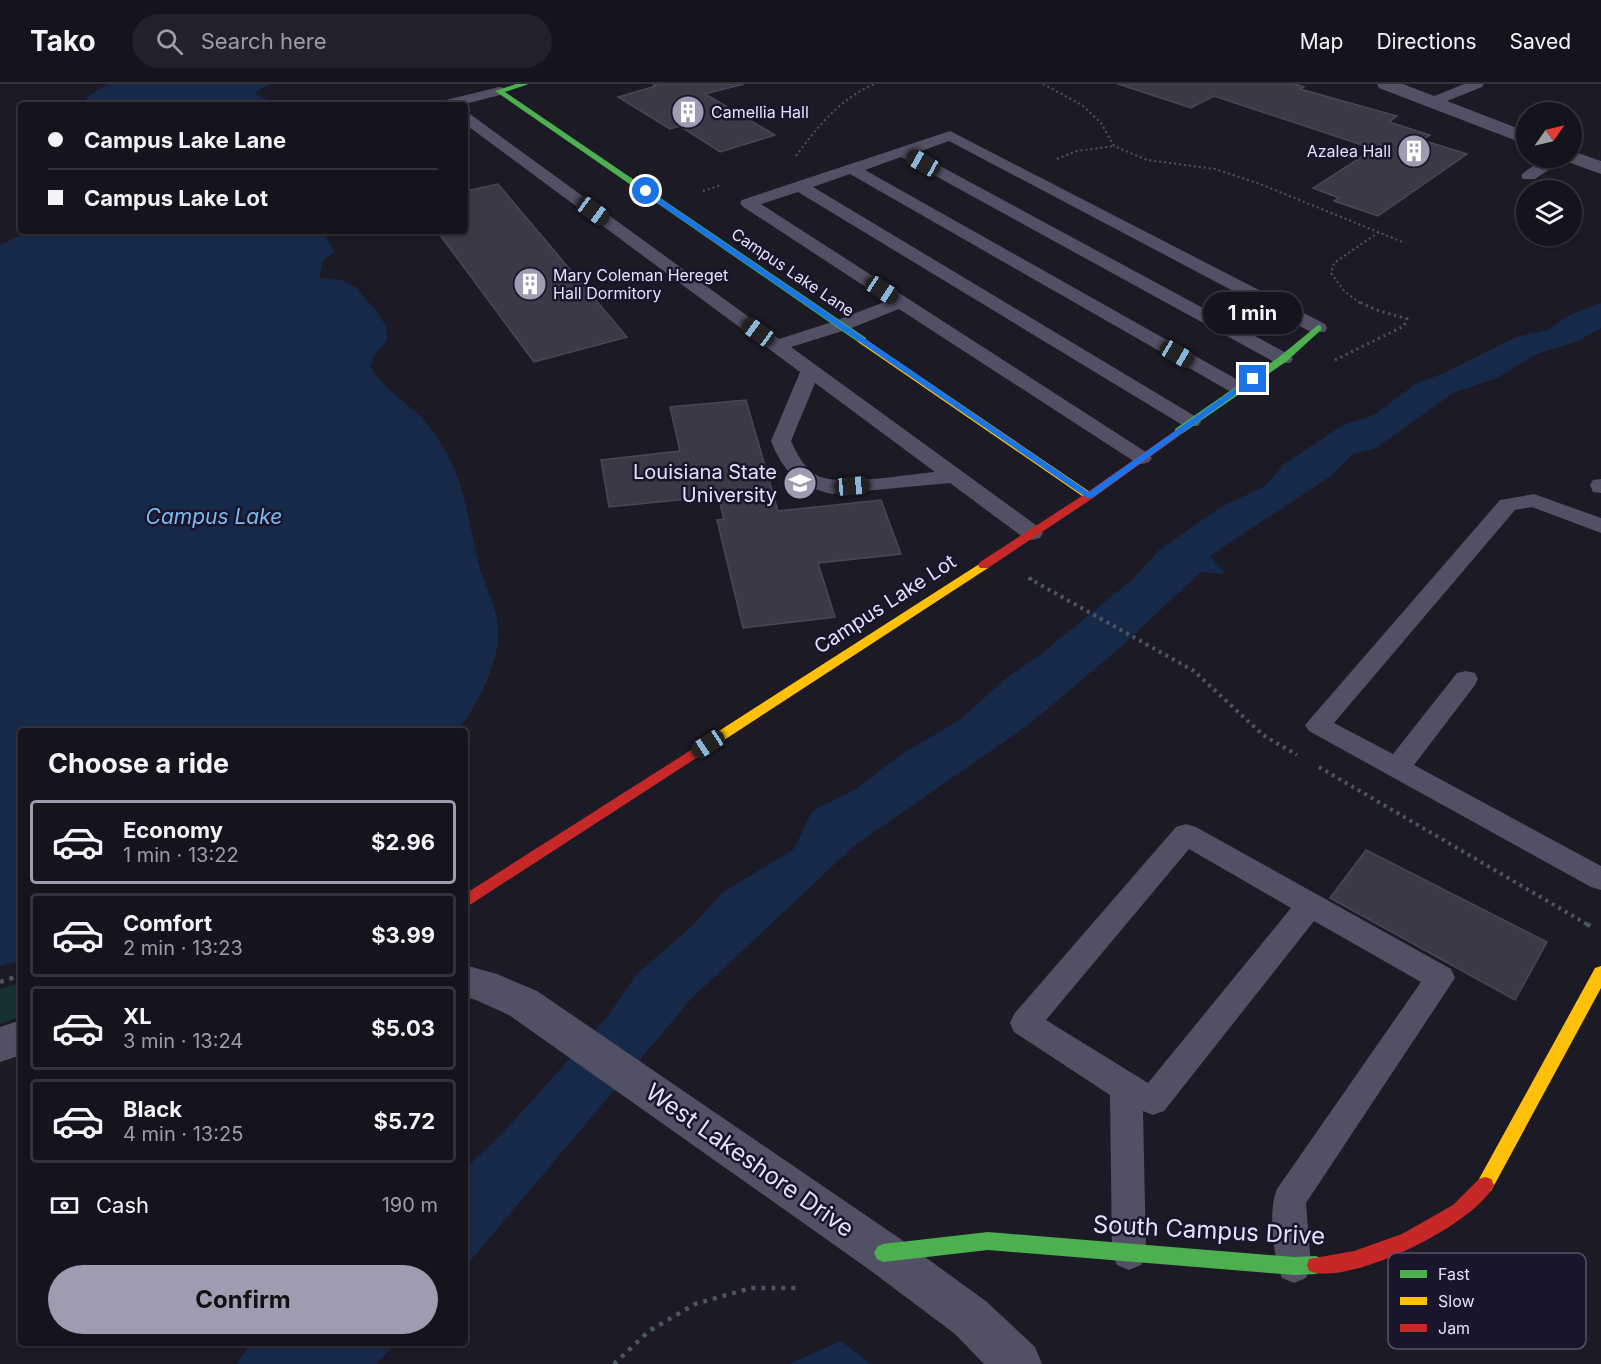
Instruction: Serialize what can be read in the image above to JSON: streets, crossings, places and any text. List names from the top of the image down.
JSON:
{
  "streets": {
    "street": [
      "Campus Lake Lane",
      "Campus Lake Lot",
      "West Lakeshore Drive",
      "South Campus Drive"
    ]
  },
  "crossings": [
    ["Campus Lake Lane", "Campus Lake Lot"],
    ["West Lakeshore Drive", "South Campus Drive"]
  ],
  "water": ["Campus Lake"],
  "places": {
    "building": ["Camellia Hall", "Azalea Hall", "Mary Coleman Hereget Hall Dormitory"],
    "school or university": ["Louisiana State University"]
  },
  "legend": ["Fast", "Slow", "Jam"],
  "north": "top right",
  "page": {
    "header": "Tako",
    "search": "Search here",
    "nav": ["Map", "Directions", "Saved"],
    "banner": ["Campus Lake Lane", "Campus Lake Lot"],
    "bubble": "1 min",
    "heading": "Choose a ride",
    "list": [
      {
        "name": "Economy",
        "note": "1 min · 13:22",
        "value": "$2.96"
      },
      {
        "name": "Comfort",
        "note": "2 min · 13:23",
        "value": "$3.99"
      },
      {
        "name": "XL",
        "note": "3 min · 13:24",
        "value": "$5.03"
      },
      {
        "name": "Black",
        "note": "4 min · 13:25",
        "value": "$5.72"
      }
    ],
    "pay": ["Cash", "190 m"],
    "buttons": "Confirm"
  }
}
